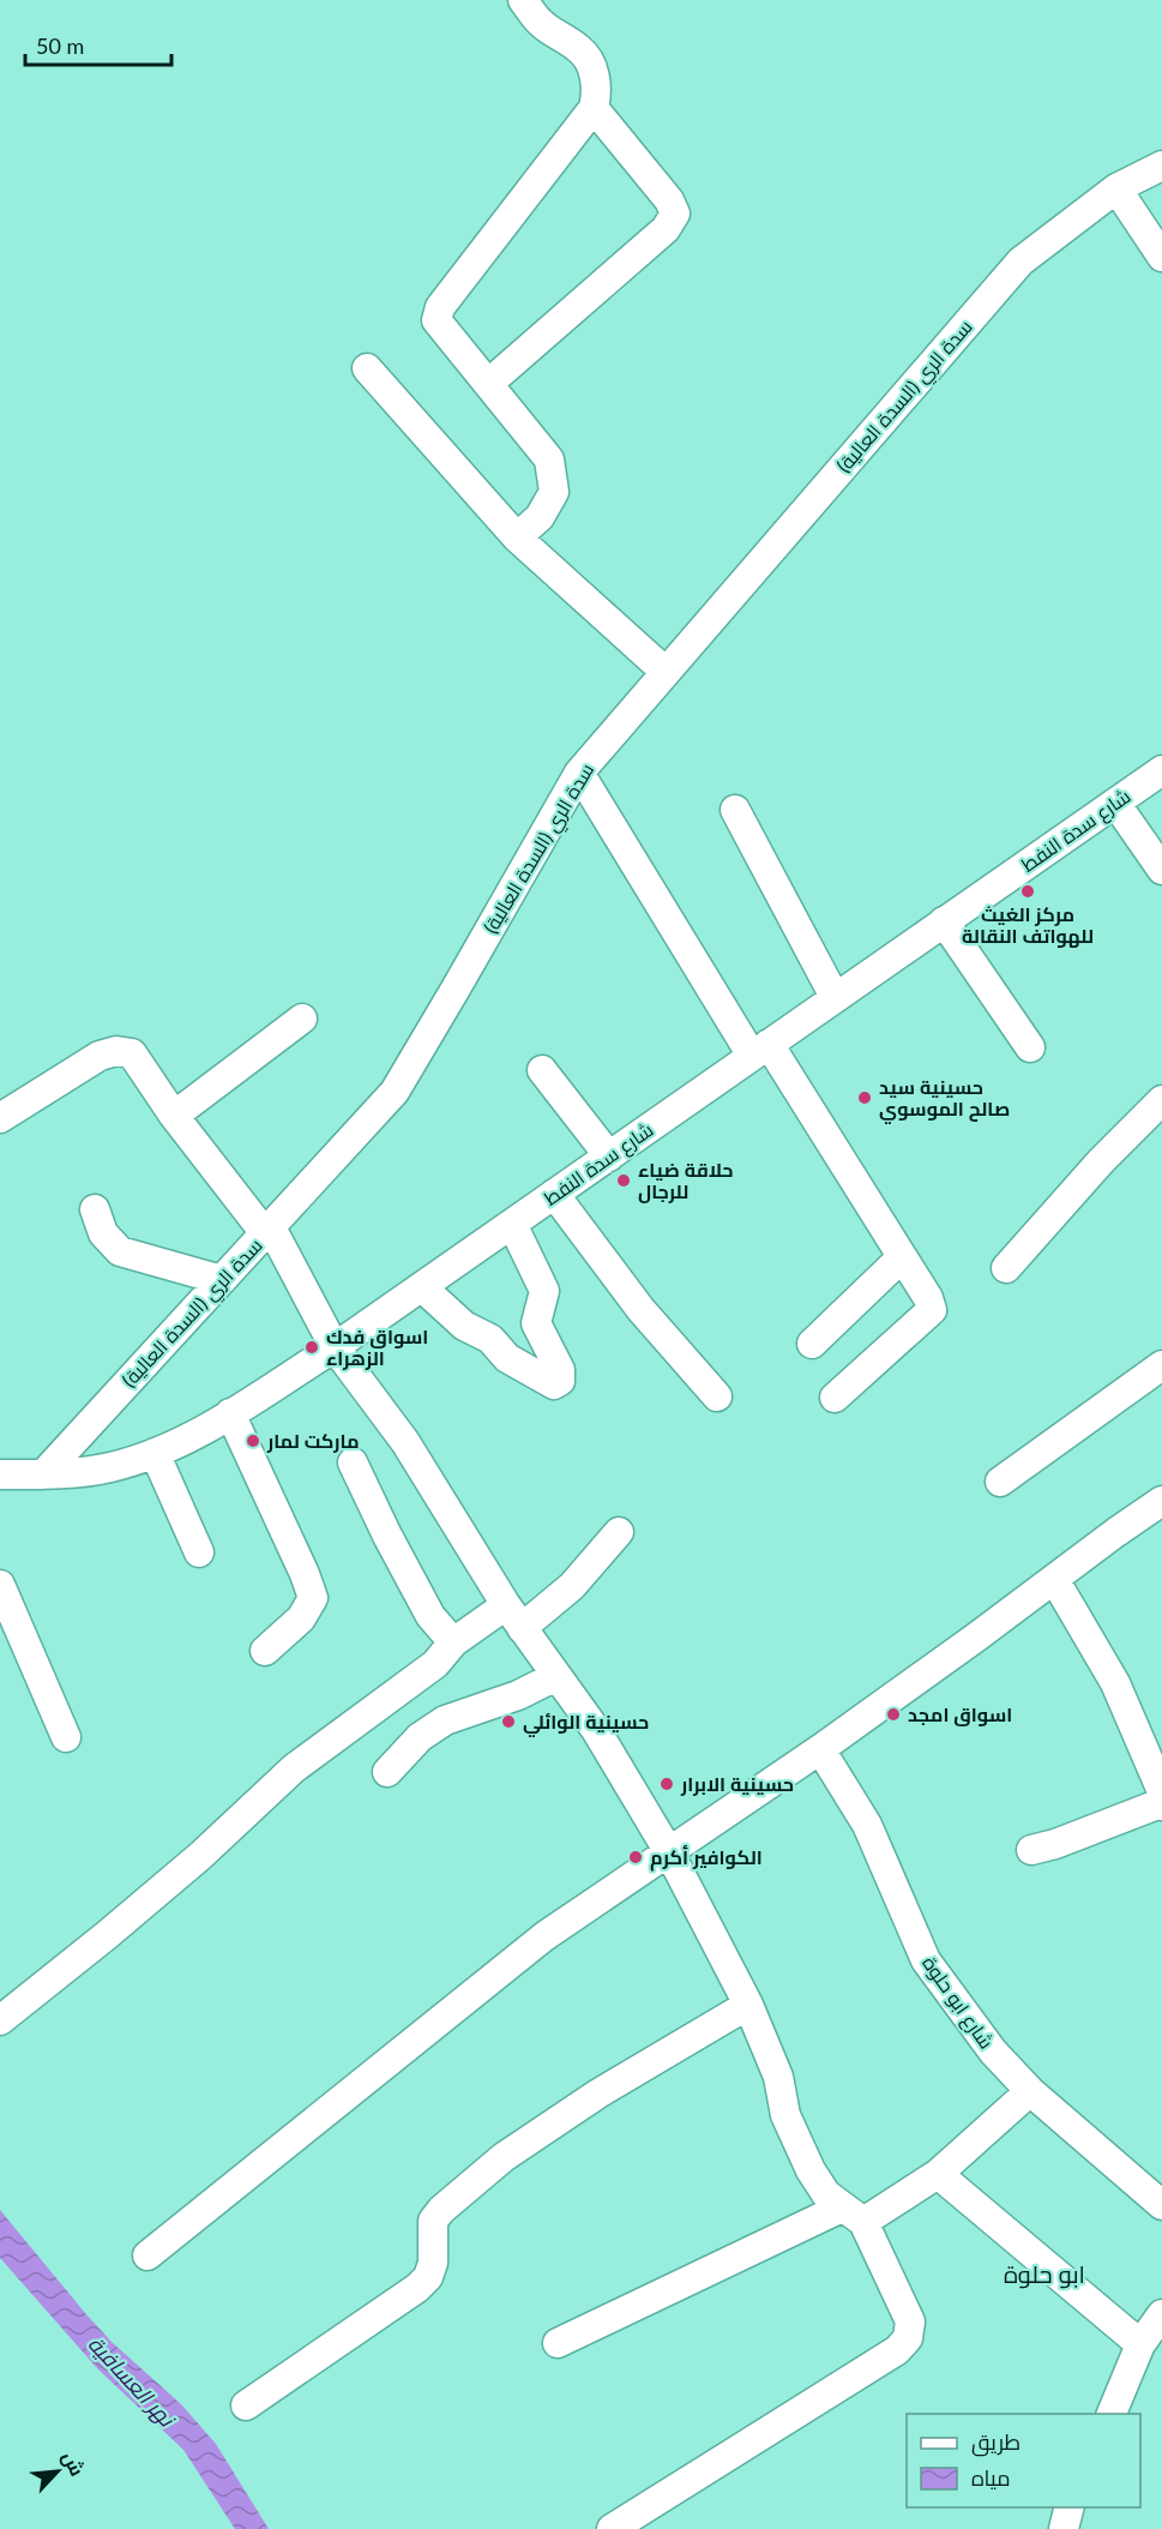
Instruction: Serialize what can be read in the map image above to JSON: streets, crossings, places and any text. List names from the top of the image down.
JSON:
{
  "streets": {
    "street": ["سدة الري (السدة العالية)", "شارع سدة النفط", "شارع ابو حلوة"]
  },
  "crossings": [
    ["سدة الري (السدة العالية)", "شارع سدة النفط"]
  ],
  "districts": ["ابو حلوة"],
  "water": ["نهر العسافية"],
  "places": [
    "مركز الغيث للهواتف النقالة",
    "حسينية سيد صالح الموسوي",
    "حلاقة ضياء للرجال",
    "اسواق فدك الزهراء",
    "ماركت لمار",
    "اسواق امجد",
    "حسينية الوائلي",
    "حسينية الابرار",
    "الكوافير أكرم"
  ],
  "legend": ["طريق", "مياه"],
  "scale_bar": "50 m",
  "north": "top right"
}
